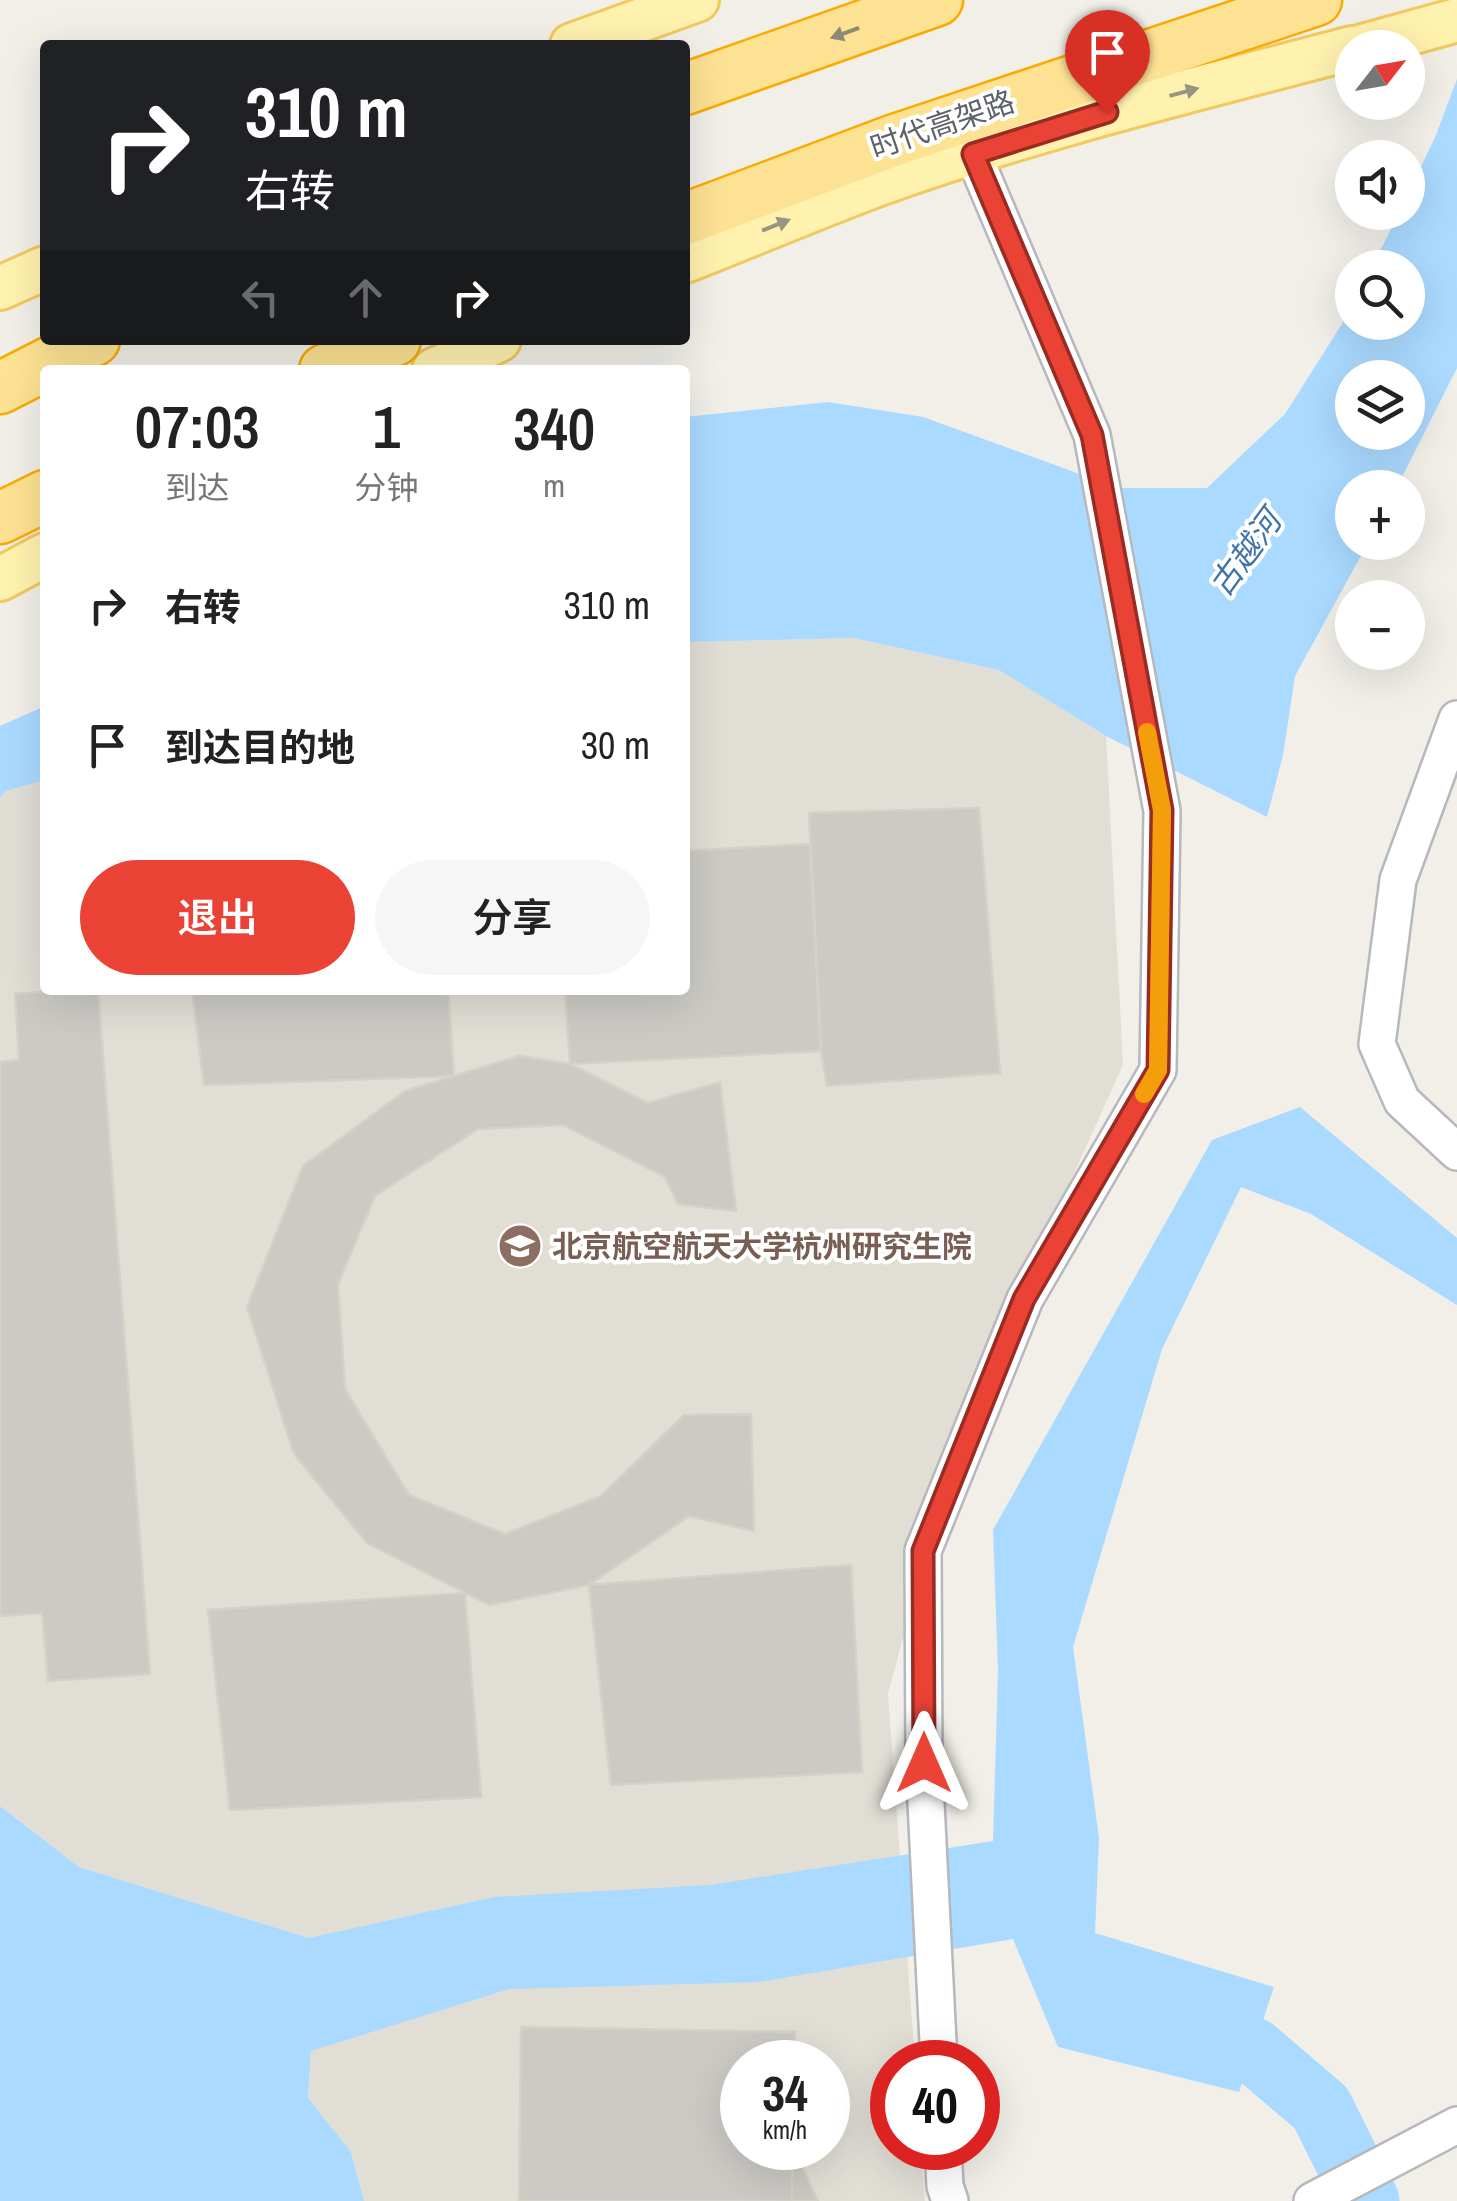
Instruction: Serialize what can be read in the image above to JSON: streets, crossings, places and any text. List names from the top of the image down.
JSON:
{
  "streets": {
    "highway": ["时代高架路"]
  },
  "water": ["古越河"],
  "places": {
    "school or university": ["北京航空航天大学杭州研究生院"]
  },
  "north": "top right",
  "page": {
    "map_buttons": ["+", "−"],
    "turn": ["310 m", "右转"],
    "eta": [
      "07:03",
      "到达",
      "1",
      "分钟",
      "340",
      "m"
    ],
    "list": [
      {
        "name": "右转",
        "value": "310 m"
      },
      {
        "name": "到达目的地",
        "value": "30 m"
      }
    ],
    "buttons": ["退出", "分享"],
    "speed": "34 km/h",
    "limit": "40"
  }
}
